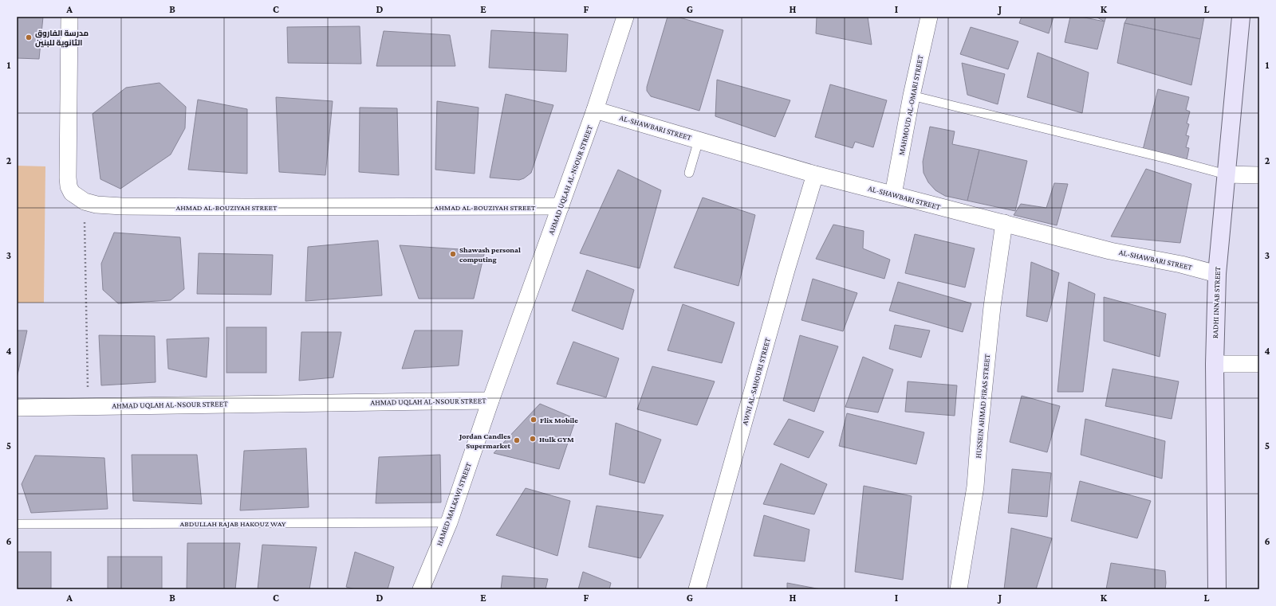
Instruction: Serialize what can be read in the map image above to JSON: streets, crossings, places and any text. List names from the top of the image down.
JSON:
{
  "streets": {
    "street": [
      "MAHMOUD AL-OMARI STREET",
      "AL-SHAWBARI STREET",
      "AHMAD UQLAH AL-NSOUR STREET",
      "AHMAD AL-BOUZIYAH STREET",
      "RADHI INNAB STREET",
      "AWNI AL-SAHOURI STREET",
      "HUSSEIN AHMAD FIRAS STREET",
      "HAMED MALKAWI STREET"
    ],
    "lane": ["ABDULLAH RAJAB HAKOUZ WAY"]
  },
  "crossings": [
    ["MAHMOUD AL-OMARI STREET", "AL-SHAWBARI STREET"],
    ["AL-SHAWBARI STREET", "AHMAD UQLAH AL-NSOUR STREET"],
    ["AL-SHAWBARI STREET", "RADHI INNAB STREET"],
    ["AL-SHAWBARI STREET", "AWNI AL-SAHOURI STREET"],
    ["AL-SHAWBARI STREET", "HUSSEIN AHMAD FIRAS STREET"],
    ["AHMAD UQLAH AL-NSOUR STREET", "AHMAD AL-BOUZIYAH STREET"],
    ["AHMAD UQLAH AL-NSOUR STREET", "HAMED MALKAWI STREET"],
    ["HAMED MALKAWI STREET", "ABDULLAH RAJAB HAKOUZ WAY"]
  ],
  "places": [
    "مدرسة الفاروق الثانوية للبنين",
    "Shawash personal computing",
    "Flix Mobile",
    "Hulk GYM",
    "Jordan Candles Supermarket"
  ],
  "grid": {
    "columns": [
      "A",
      "B",
      "C",
      "D",
      "E",
      "F",
      "G",
      "H",
      "I",
      "J",
      "K",
      "L"
    ],
    "rows": [
      "1",
      "2",
      "3",
      "4",
      "5",
      "6"
    ]
  }
}
